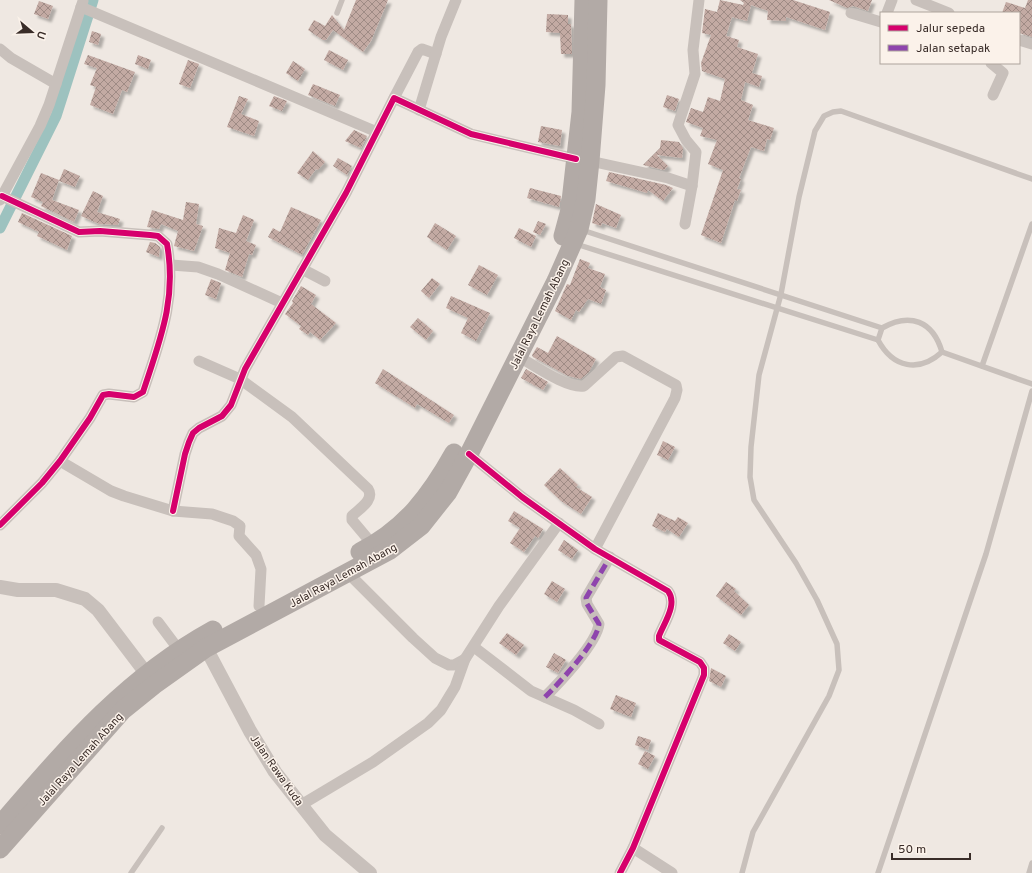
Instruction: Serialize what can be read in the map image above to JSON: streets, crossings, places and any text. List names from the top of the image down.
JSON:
{
  "streets": {
    "highway": ["Jalal Raya Lemah Abang"],
    "street": ["Jalan Rawa Kuda"]
  },
  "crossings": [
    ["Jalal Raya Lemah Abang", "Jalan Rawa Kuda"]
  ],
  "legend": ["Jalur sepeda", "Jalan setapak"],
  "scale_bar": "50 m",
  "north": "right"
}
